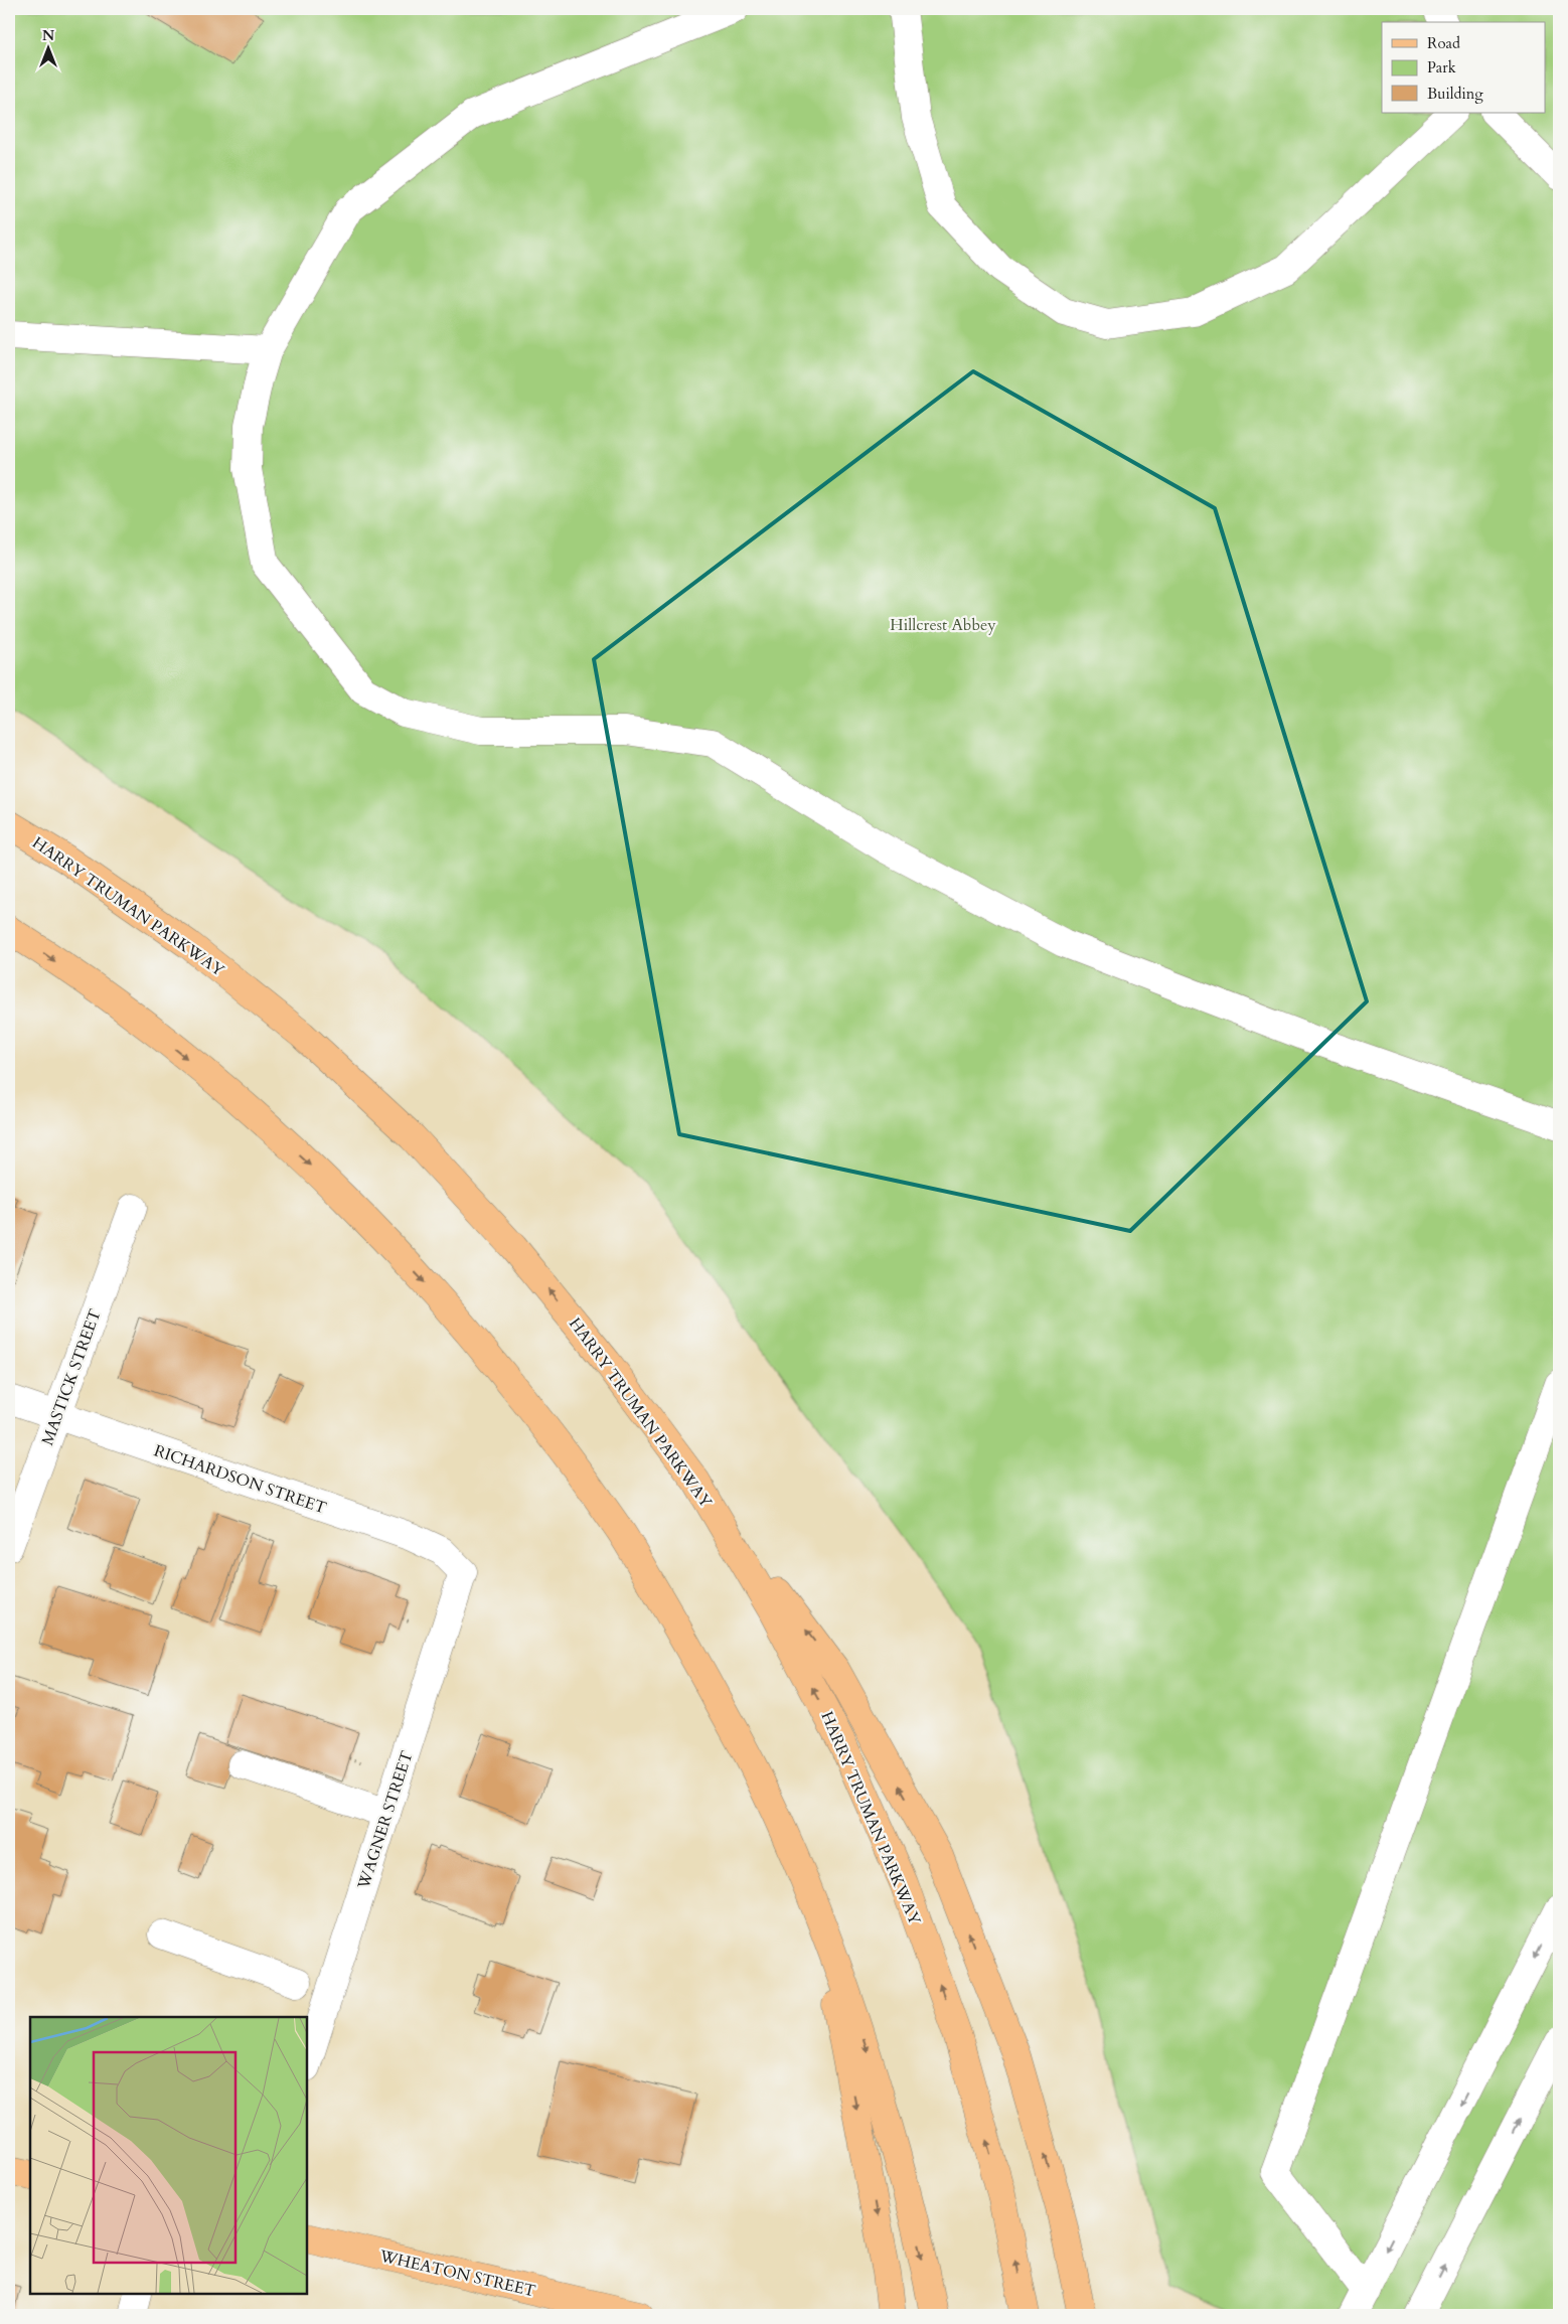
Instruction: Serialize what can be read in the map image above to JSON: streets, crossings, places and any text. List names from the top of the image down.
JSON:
{
  "streets": {
    "main road": ["HARRY TRUMAN PARKWAY", "WHEATON STREET"],
    "street": ["MASTICK STREET", "RICHARDSON STREET", "WAGNER STREET"]
  },
  "crossings": [
    ["MASTICK STREET", "RICHARDSON STREET"],
    ["RICHARDSON STREET", "WAGNER STREET"]
  ],
  "parks": ["Hillcrest Abbey"],
  "legend": ["Road", "Park", "Building"],
  "north": "top"
}
